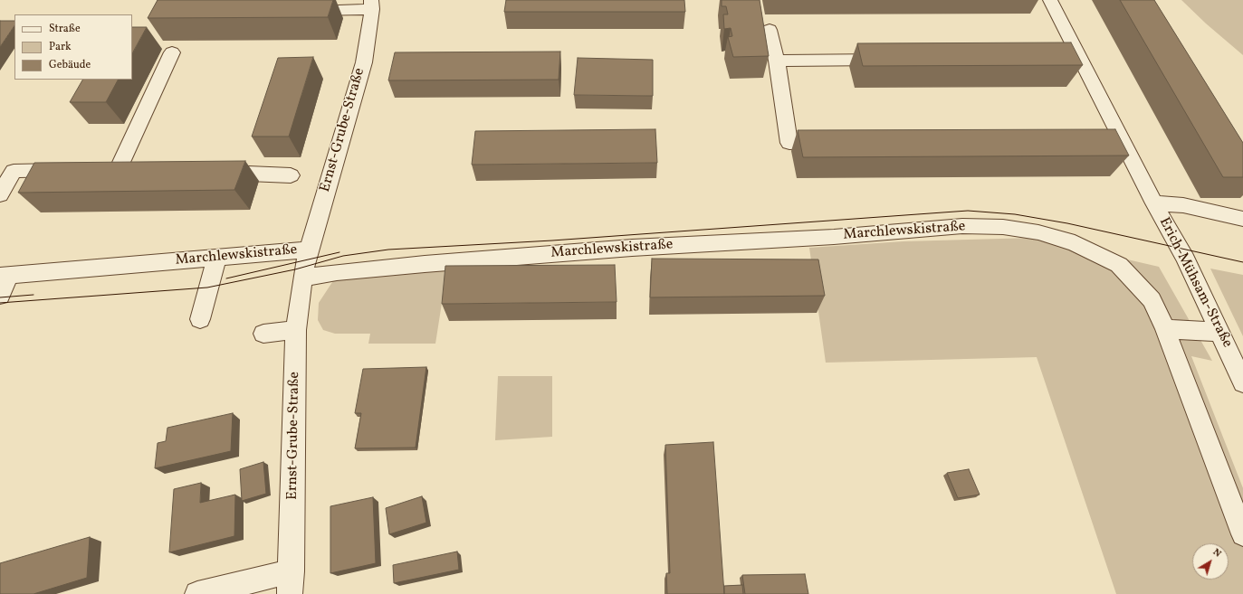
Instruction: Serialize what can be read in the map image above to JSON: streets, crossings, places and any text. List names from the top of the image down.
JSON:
{
  "streets": {
    "street": ["Ernst-Grube-Straße", "Marchlewskistraße", "Erich-Mühsam-Straße"]
  },
  "crossings": [
    ["Ernst-Grube-Straße", "Marchlewskistraße"]
  ],
  "legend": ["Straße", "Park", "Gebäude"],
  "north": "top right"
}
